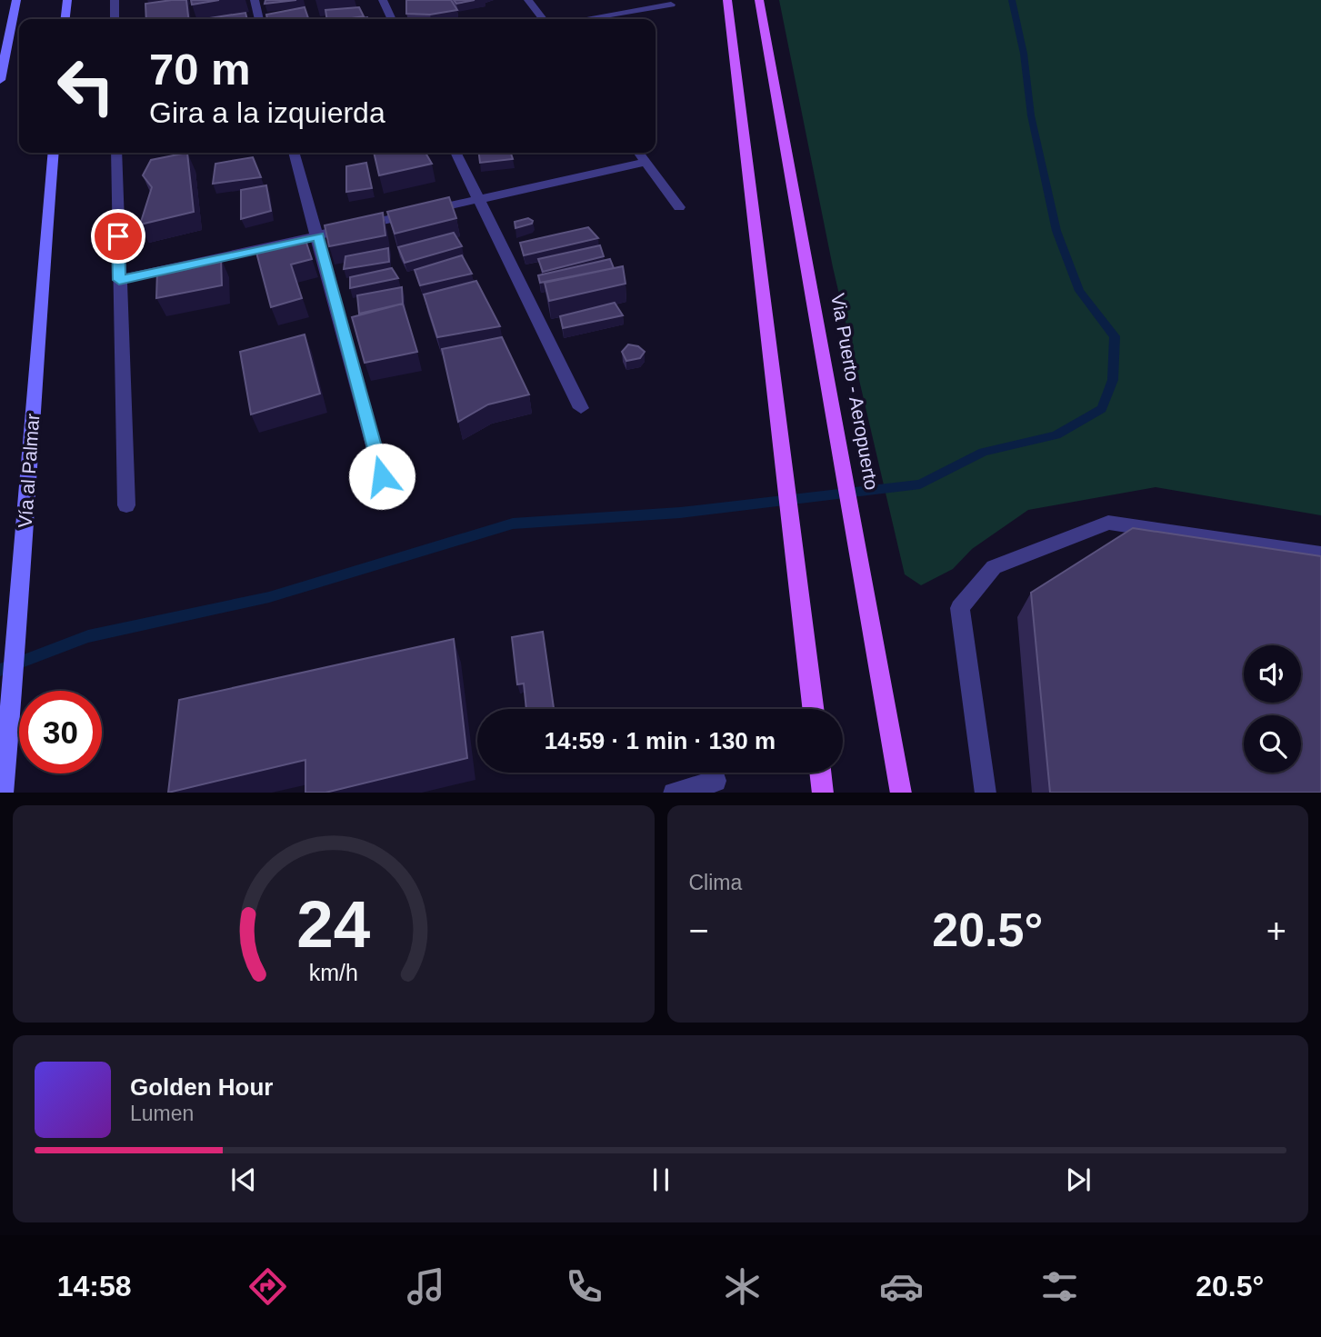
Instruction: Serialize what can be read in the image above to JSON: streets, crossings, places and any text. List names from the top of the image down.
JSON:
{
  "streets": {
    "main road": ["Via Puerto - Aeropuerto", "Vía al Palmar"]
  },
  "page": {
    "turn": ["70 m", "Gira a la izquierda"],
    "limit": "30",
    "trip": "14:59 · 1 min · 130 m",
    "tile": "Clima",
    "heat": ["−", "20.5°", "+"],
    "song": ["Golden Hour", "Lumen"],
    "tabs": ["14:58", "20.5°"],
    "gauge": ["24", "km/h"]
  }
}
